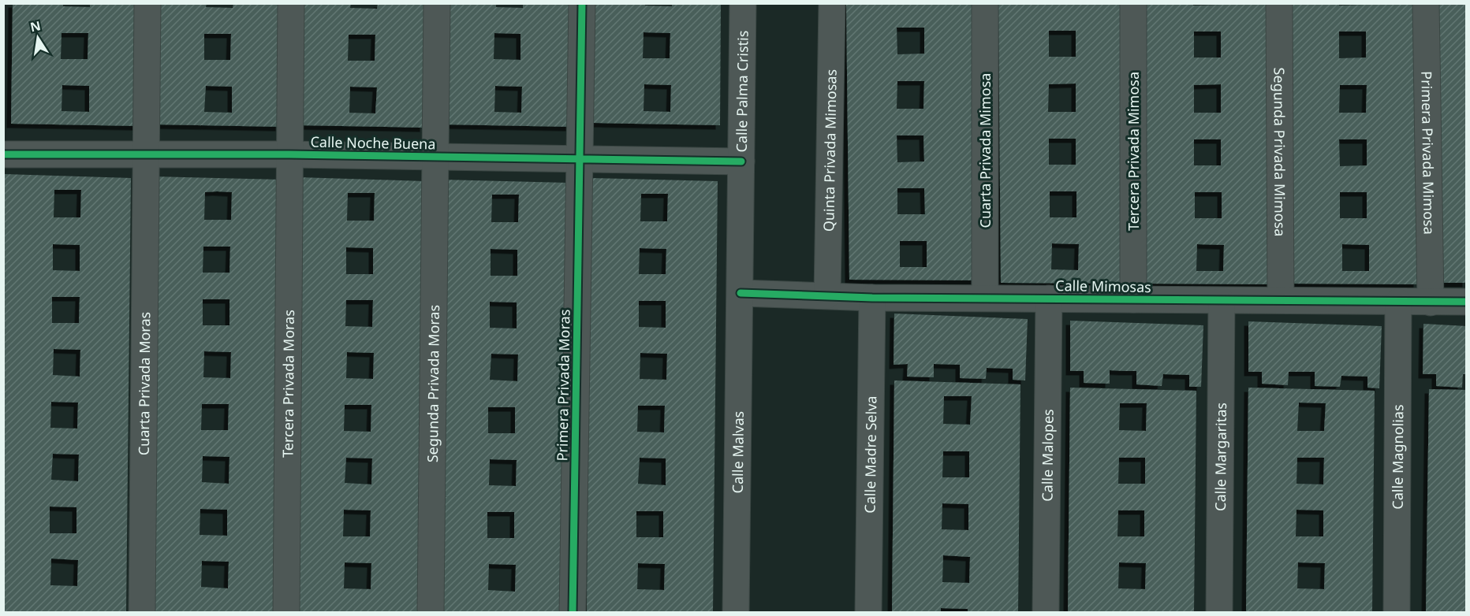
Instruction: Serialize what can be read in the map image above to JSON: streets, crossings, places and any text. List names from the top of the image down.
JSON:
{
  "streets": {
    "street": [
      "Calle Palma Cristis",
      "Calle Noche Buena",
      "Quinta Privada Mimosas",
      "Cuarta Privada Mimosa",
      "Tercera Privada Mimosa",
      "Segunda Privada Mimosa",
      "Primera Privada Mimosa",
      "Calle Mimosas",
      "Cuarta Privada Moras",
      "Tercera Privada Moras",
      "Segunda Privada Moras",
      "Primera Privada Moras",
      "Calle Malvas",
      "Calle Madre Selva",
      "Calle Malopes",
      "Calle Margaritas",
      "Calle Magnolias"
    ]
  },
  "crossings": [
    ["Calle Palma Cristis", "Calle Noche Buena"],
    ["Calle Palma Cristis", "Calle Mimosas"],
    ["Calle Palma Cristis", "Calle Malvas"],
    ["Calle Noche Buena", "Cuarta Privada Moras"],
    ["Calle Noche Buena", "Tercera Privada Moras"],
    ["Calle Noche Buena", "Segunda Privada Moras"],
    ["Calle Noche Buena", "Primera Privada Moras"],
    ["Quinta Privada Mimosas", "Calle Mimosas"],
    ["Cuarta Privada Mimosa", "Calle Mimosas"],
    ["Tercera Privada Mimosa", "Calle Mimosas"],
    ["Segunda Privada Mimosa", "Calle Mimosas"],
    ["Primera Privada Mimosa", "Calle Mimosas"],
    ["Calle Mimosas", "Calle Malvas"],
    ["Calle Mimosas", "Calle Madre Selva"],
    ["Calle Mimosas", "Calle Malopes"],
    ["Calle Mimosas", "Calle Margaritas"],
    ["Calle Mimosas", "Calle Magnolias"]
  ],
  "north": "top"
}
